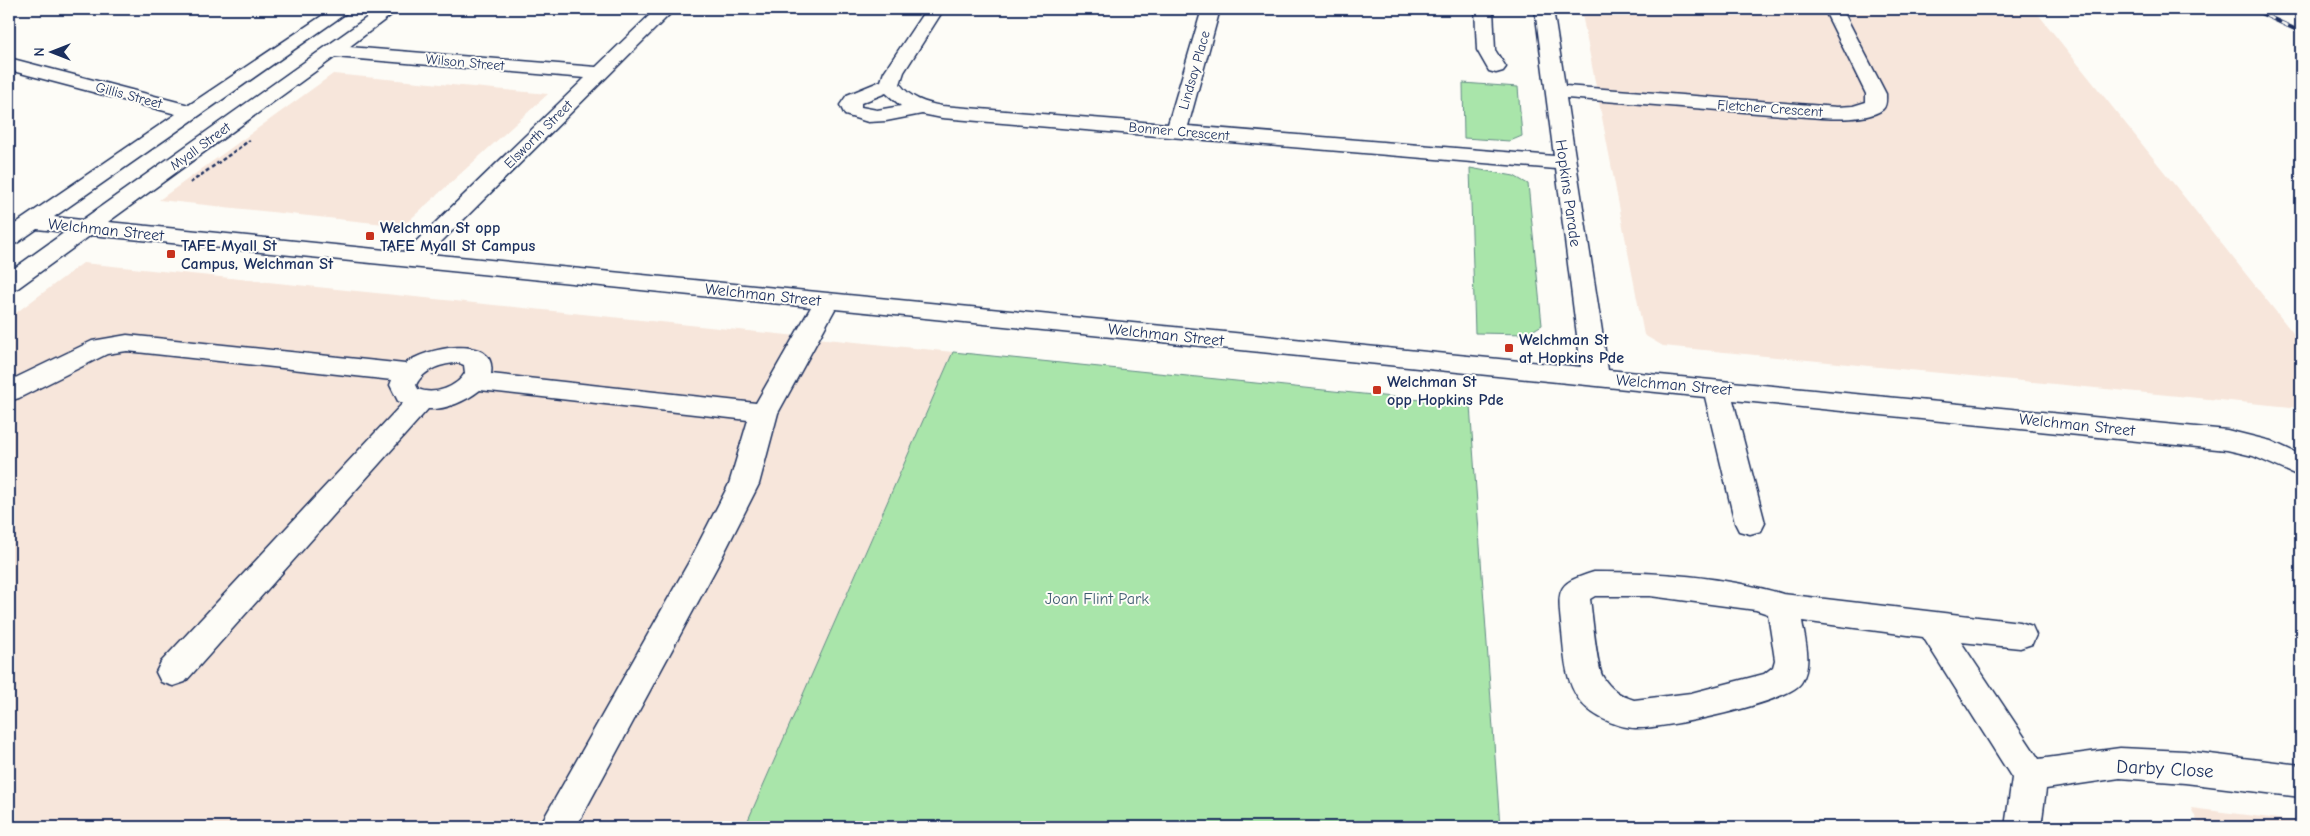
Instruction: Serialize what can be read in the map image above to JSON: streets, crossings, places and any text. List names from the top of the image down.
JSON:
{
  "streets": {
    "street": [
      "Wilson Street",
      "Lindsay Place",
      "Gillis Street",
      "Fletcher Crescent",
      "Bonner Crescent",
      "Elsworth Street",
      "Myall Street",
      "Hopkins Parade",
      "Welchman Street",
      "Darby Close"
    ]
  },
  "crossings": [
    ["Wilson Street", "Elsworth Street"],
    ["Wilson Street", "Myall Street"],
    ["Lindsay Place", "Bonner Crescent"],
    ["Gillis Street", "Myall Street"],
    ["Fletcher Crescent", "Hopkins Parade"],
    ["Bonner Crescent", "Hopkins Parade"],
    ["Elsworth Street", "Welchman Street"],
    ["Myall Street", "Welchman Street"],
    ["Hopkins Parade", "Welchman Street"]
  ],
  "parks": ["Joan Flint Park"],
  "places": {
    "transit": [
      "Welchman St opp TAFE Myall St Campus",
      "TAFE Myall St Campus, Welchman St",
      "Welchman St at Hopkins Pde",
      "Welchman St opp Hopkins Pde"
    ]
  },
  "north": "left"
}
